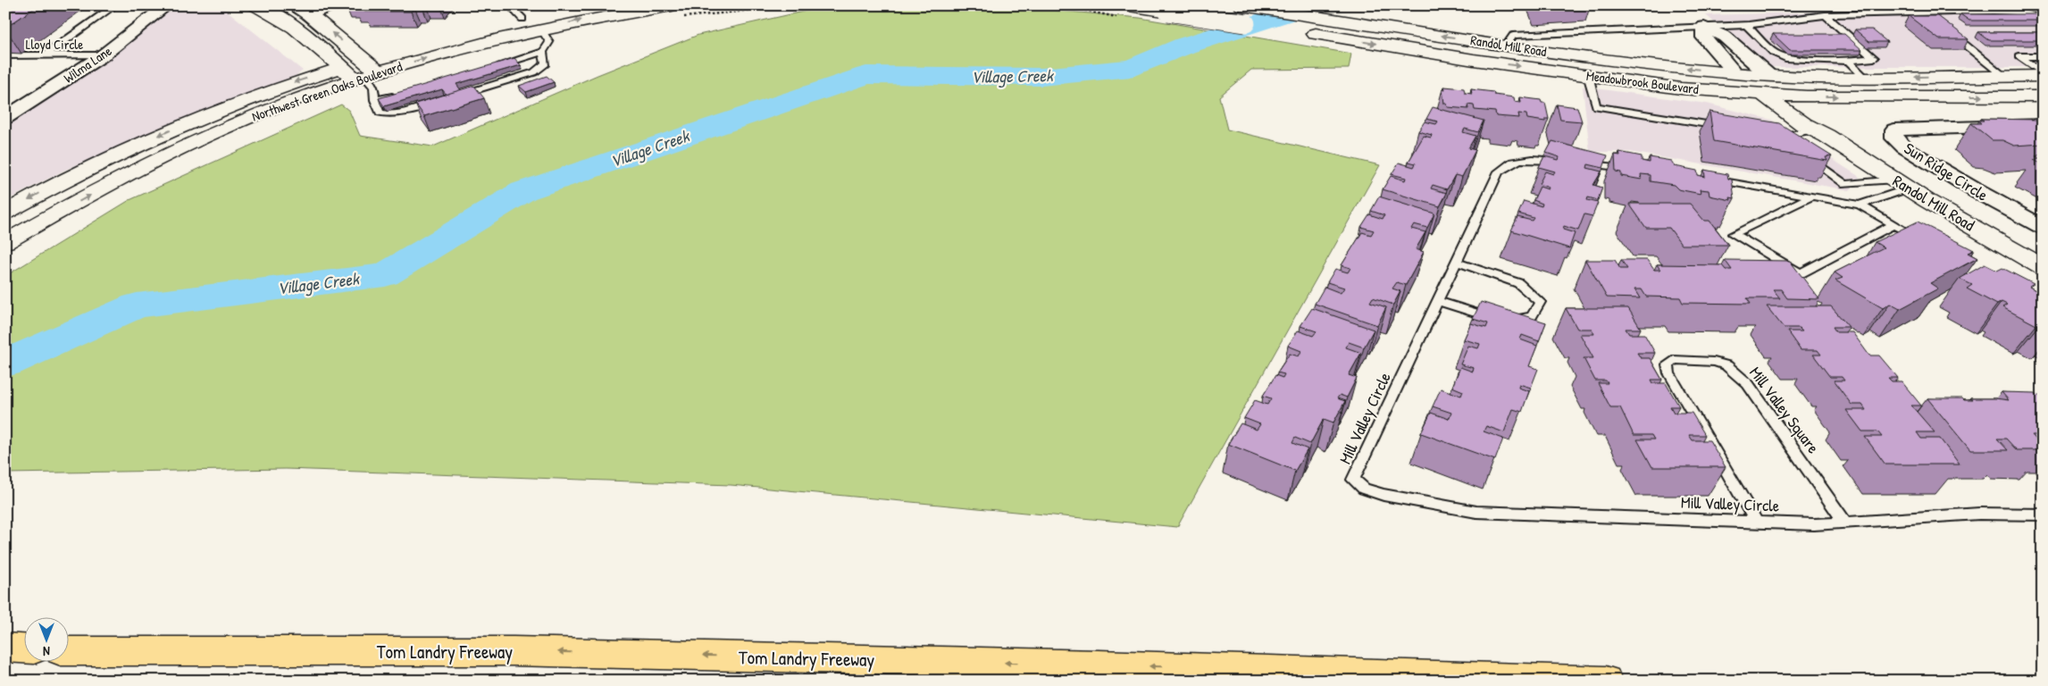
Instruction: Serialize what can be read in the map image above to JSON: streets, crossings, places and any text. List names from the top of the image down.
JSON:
{
  "streets": {
    "highway": ["Tom Landry Freeway"],
    "main road": ["Randol Mill Road", "Meadowbrook Boulevard", "Northwest Green Oaks Boulevard"],
    "street": ["Wilma Lane", "Sun Ridge Circle"],
    "lane": ["Lloyd Circle", "Mill Valley Square", "Mill Valley Circle"]
  },
  "crossings": [
    ["Lloyd Circle", "Wilma Lane"],
    ["Randol Mill Road", "Meadowbrook Boulevard"],
    ["Mill Valley Square", "Mill Valley Circle"]
  ],
  "one_way": ["Randol Mill Road", "Tom Landry Freeway"],
  "water": ["Village Creek"],
  "north": "bottom"
}
